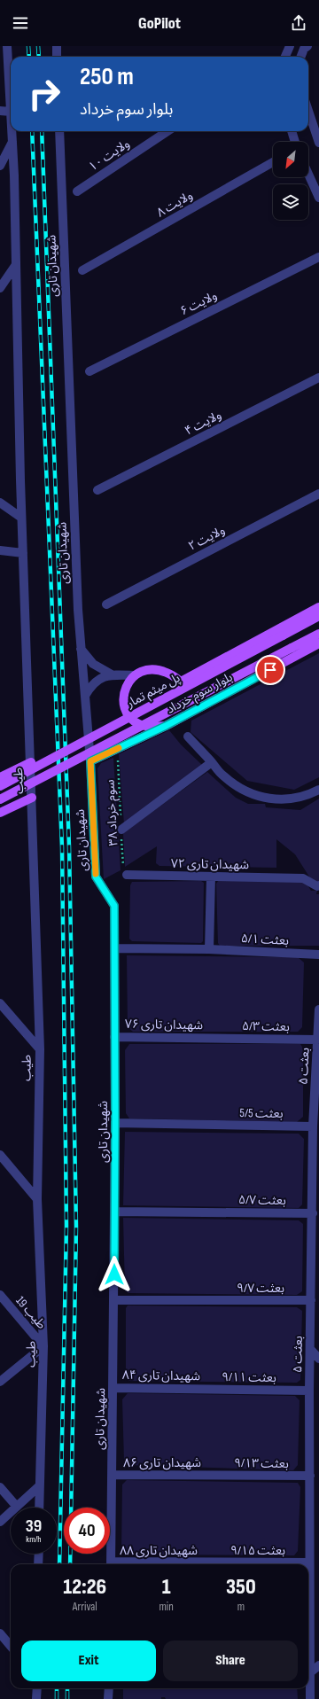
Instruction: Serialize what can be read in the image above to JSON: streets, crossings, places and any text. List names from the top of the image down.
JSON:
{
  "streets": {
    "main road": ["پل میثم تمار", "بلوار سوم خرداد"],
    "street": [
      "ولایت ۱۰",
      "ولایت ۸",
      "شهیدان تاری",
      "ولایت ۶",
      "ولایت ۴",
      "ولایت ۲",
      "طیب",
      "شهیدان تاری ۷۲",
      "بعثت ۵/۱",
      "شهیدان تاری ۷۶",
      "بعثت ۵/۳",
      "بعثت ۵",
      "بعثت 5/5",
      "بعثت ۵/۷",
      "بعثت ۹/۷",
      "طیب 19",
      "شهیدان تاری ۸۴",
      "بعثت ۹/۱۱",
      "شهیدان تاری ۸۶",
      "بعثت ۹/۱۳",
      "شهیدان تاری ۸۸",
      "بعثت ۹/۱۵"
    ],
    "path": ["سوم خرداد ۳۸"]
  },
  "crossings": [
    ["شهیدان تاری", "بلوار سوم خرداد"],
    ["شهیدان تاری", "بعثت ۵/۱"],
    ["شهیدان تاری", "شهیدان تاری ۷۶"],
    ["شهیدان تاری", "بعثت 5/5"],
    ["شهیدان تاری", "بعثت ۵/۷"],
    ["شهیدان تاری", "بعثت ۹/۷"],
    ["شهیدان تاری", "شهیدان تاری ۸۴"],
    ["شهیدان تاری", "شهیدان تاری ۸۶"],
    ["بلوار سوم خرداد", "سوم خرداد ۳۸"],
    ["طیب", "طیب 19"],
    ["سوم خرداد ۳۸", "شهیدان تاری ۷۲"],
    ["شهیدان تاری ۷۶", "بعثت ۵/۳"],
    ["بعثت ۵/۳", "بعثت ۵"],
    ["بعثت ۵", "بعثت 5/5"],
    ["بعثت ۵", "بعثت ۵/۷"],
    ["بعثت ۵", "بعثت ۹/۷"],
    ["بعثت ۵", "بعثت ۹/۱۱"],
    ["بعثت ۵", "بعثت ۹/۱۳"],
    ["بعثت ۵", "بعثت ۹/۱۵"],
    ["شهیدان تاری ۸۴", "بعثت ۹/۱۱"],
    ["شهیدان تاری ۸۶", "بعثت ۹/۱۳"],
    ["شهیدان تاری ۸۸", "بعثت ۹/۱۵"]
  ],
  "north": "bottom left",
  "page": {
    "header": "GoPilot",
    "turn": ["250 m", "بلوار سوم خرداد"],
    "speed": "39 km/h",
    "limit": "40",
    "eta": [
      "12:26",
      "Arrival",
      "1",
      "min",
      "350",
      "m"
    ],
    "buttons": ["Exit", "Share"]
  }
}
